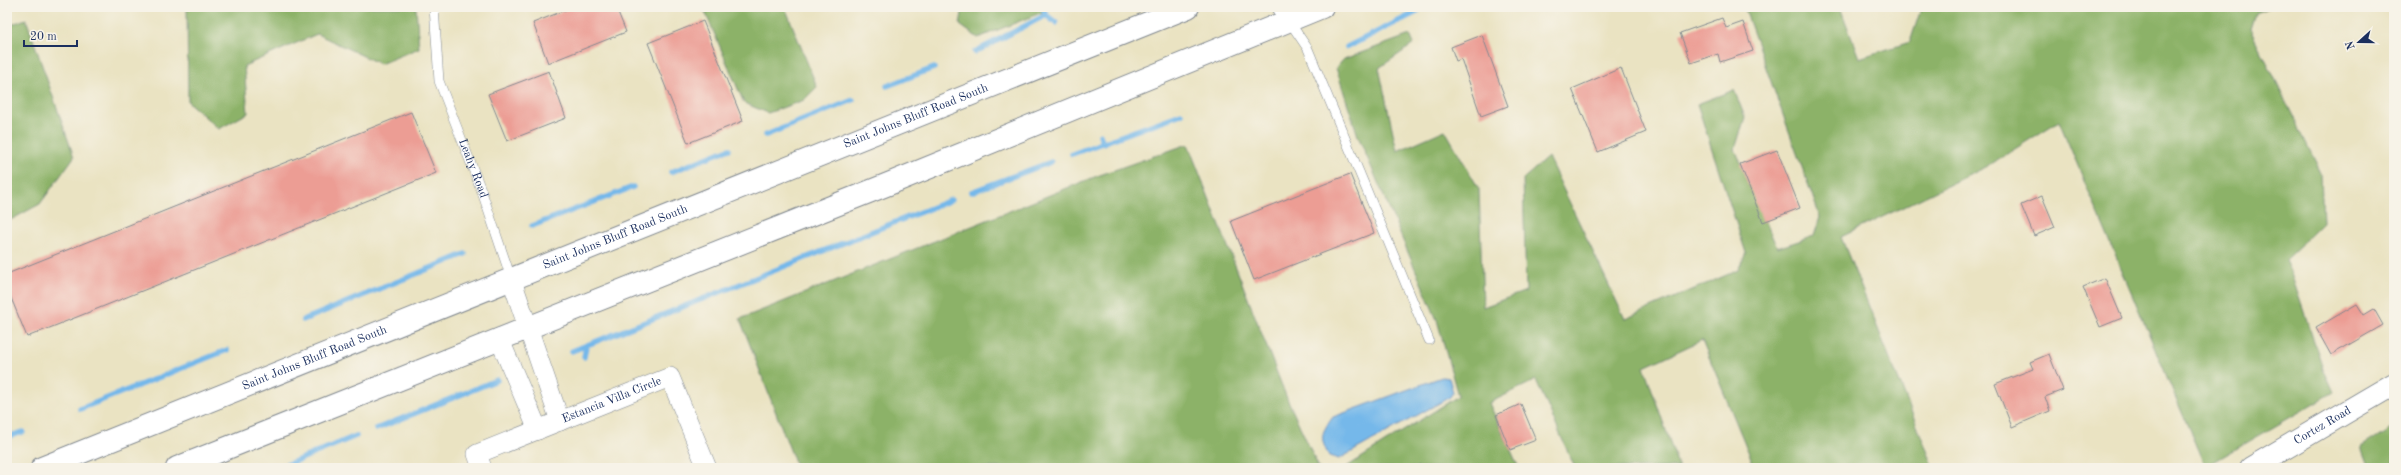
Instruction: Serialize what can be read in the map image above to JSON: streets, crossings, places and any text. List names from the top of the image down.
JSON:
{
  "streets": {
    "main road": ["Saint Johns Bluff Road South", "Cortez Road"],
    "street": ["Leahy Road", "Estancia Villa Circle"]
  },
  "crossings": [
    ["Saint Johns Bluff Road South", "Leahy Road"],
    ["Leahy Road", "Estancia Villa Circle"]
  ],
  "scale_bar": "20 m",
  "north": "left"
}
